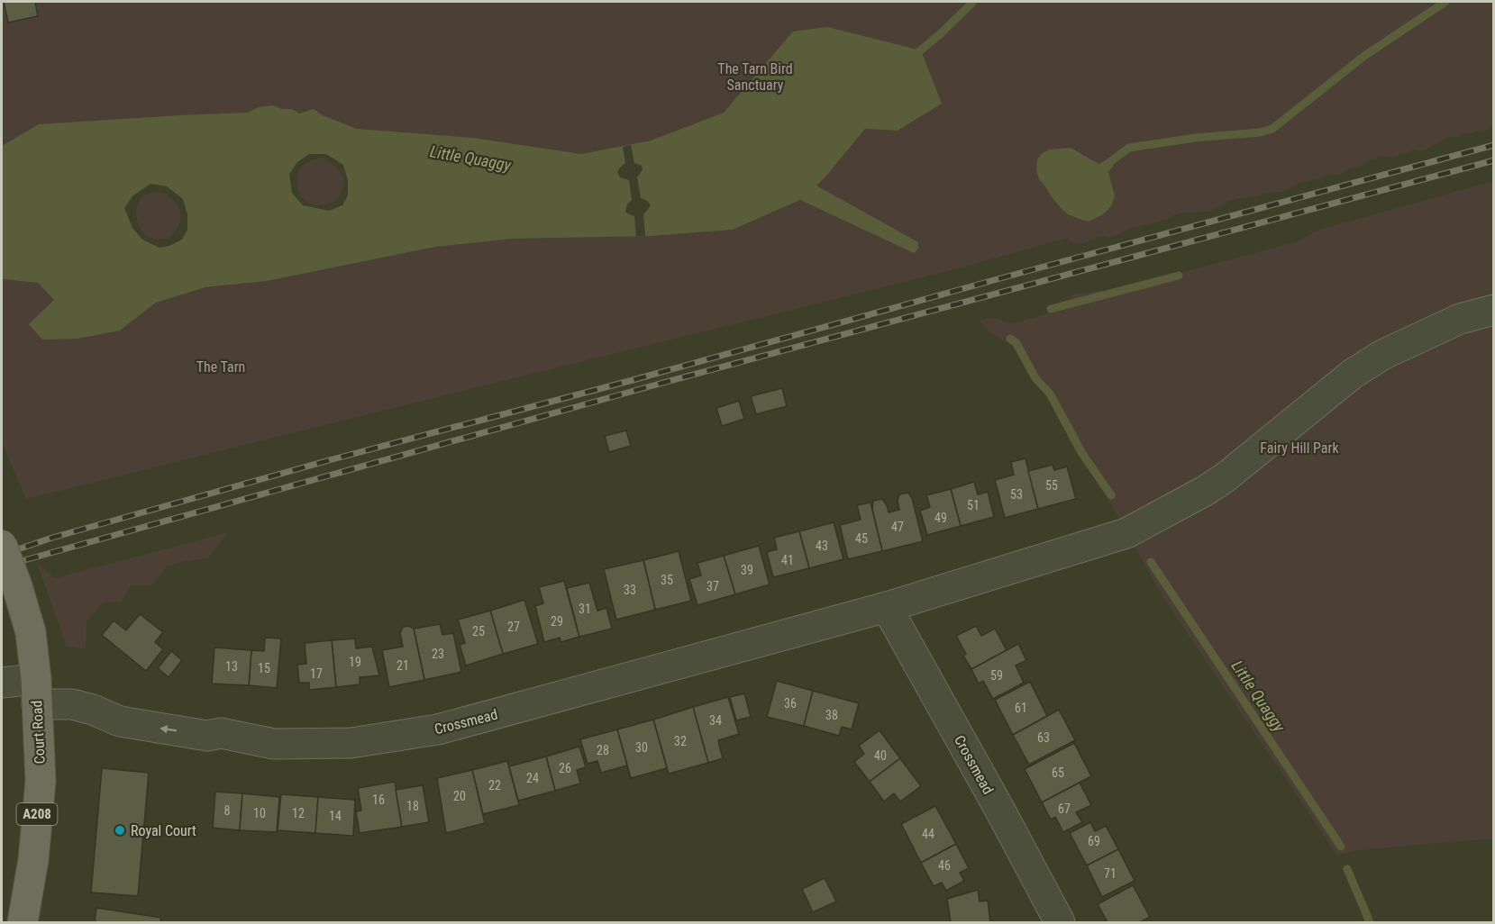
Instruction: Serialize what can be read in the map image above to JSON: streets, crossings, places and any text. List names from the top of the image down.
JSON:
{
  "streets": {
    "main road": ["Court Road", "A208"],
    "street": ["Crossmead"]
  },
  "crossings": [
    ["Crossmead", "Court Road"]
  ],
  "one_way": ["Crossmead"],
  "water": ["Little Quaggy"],
  "parks": ["The Tarn Bird Sanctuary", "The Tarn", "Fairy Hill Park"],
  "places": ["Royal Court"],
  "house_numbers": [
    "55",
    "53",
    "51",
    "49",
    "47",
    "45",
    "43",
    "41",
    "39",
    "35",
    "37",
    "33",
    "31",
    "29",
    "27",
    "25",
    "23",
    "19",
    "21",
    "13",
    "15",
    "17",
    "59",
    "36",
    "61",
    "38",
    "34",
    "63",
    "32",
    "30",
    "28",
    "40",
    "26",
    "65",
    "24",
    "22",
    "20",
    "16",
    "18",
    "67",
    "8",
    "10",
    "12",
    "14",
    "44",
    "69",
    "46",
    "71"
  ]
}
